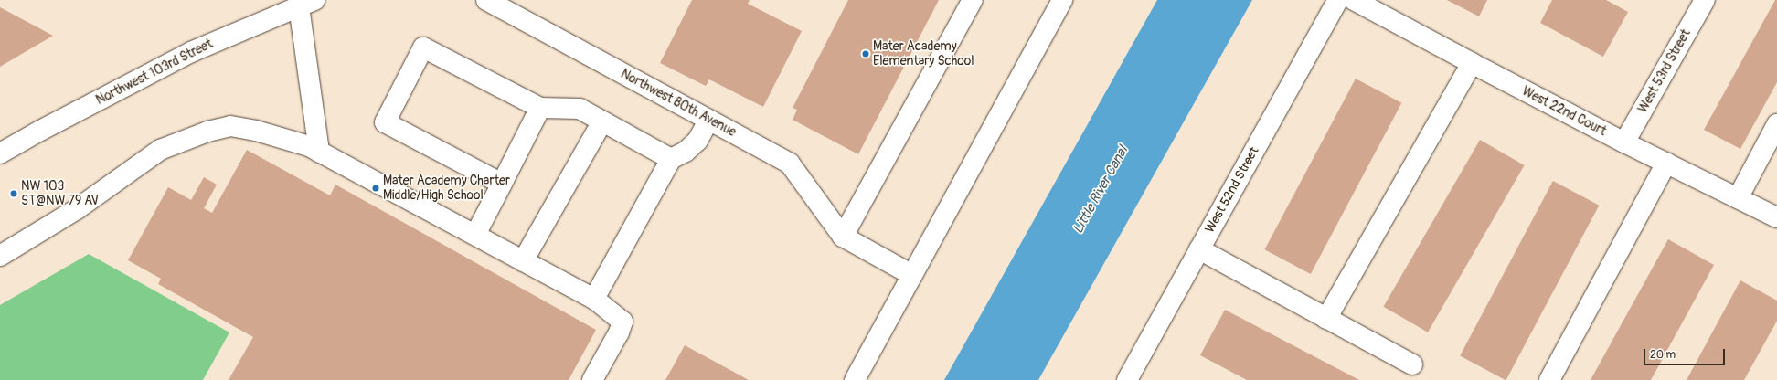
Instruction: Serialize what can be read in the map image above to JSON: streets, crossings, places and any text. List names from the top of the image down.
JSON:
{
  "streets": {
    "street": [
      "West 53rd Street",
      "Northwest 103rd Street",
      "Northwest 80th Avenue",
      "West 22nd Court",
      "West 52nd Street"
    ]
  },
  "crossings": [
    ["West 53rd Street", "West 22nd Court"]
  ],
  "water": ["Little River Canal"],
  "places": ["Mater Academy Elementary School", "Mater Academy Charter Middle/High School", "NW 103 ST@NW 79 AV"],
  "scale_bar": "20 m"
}
